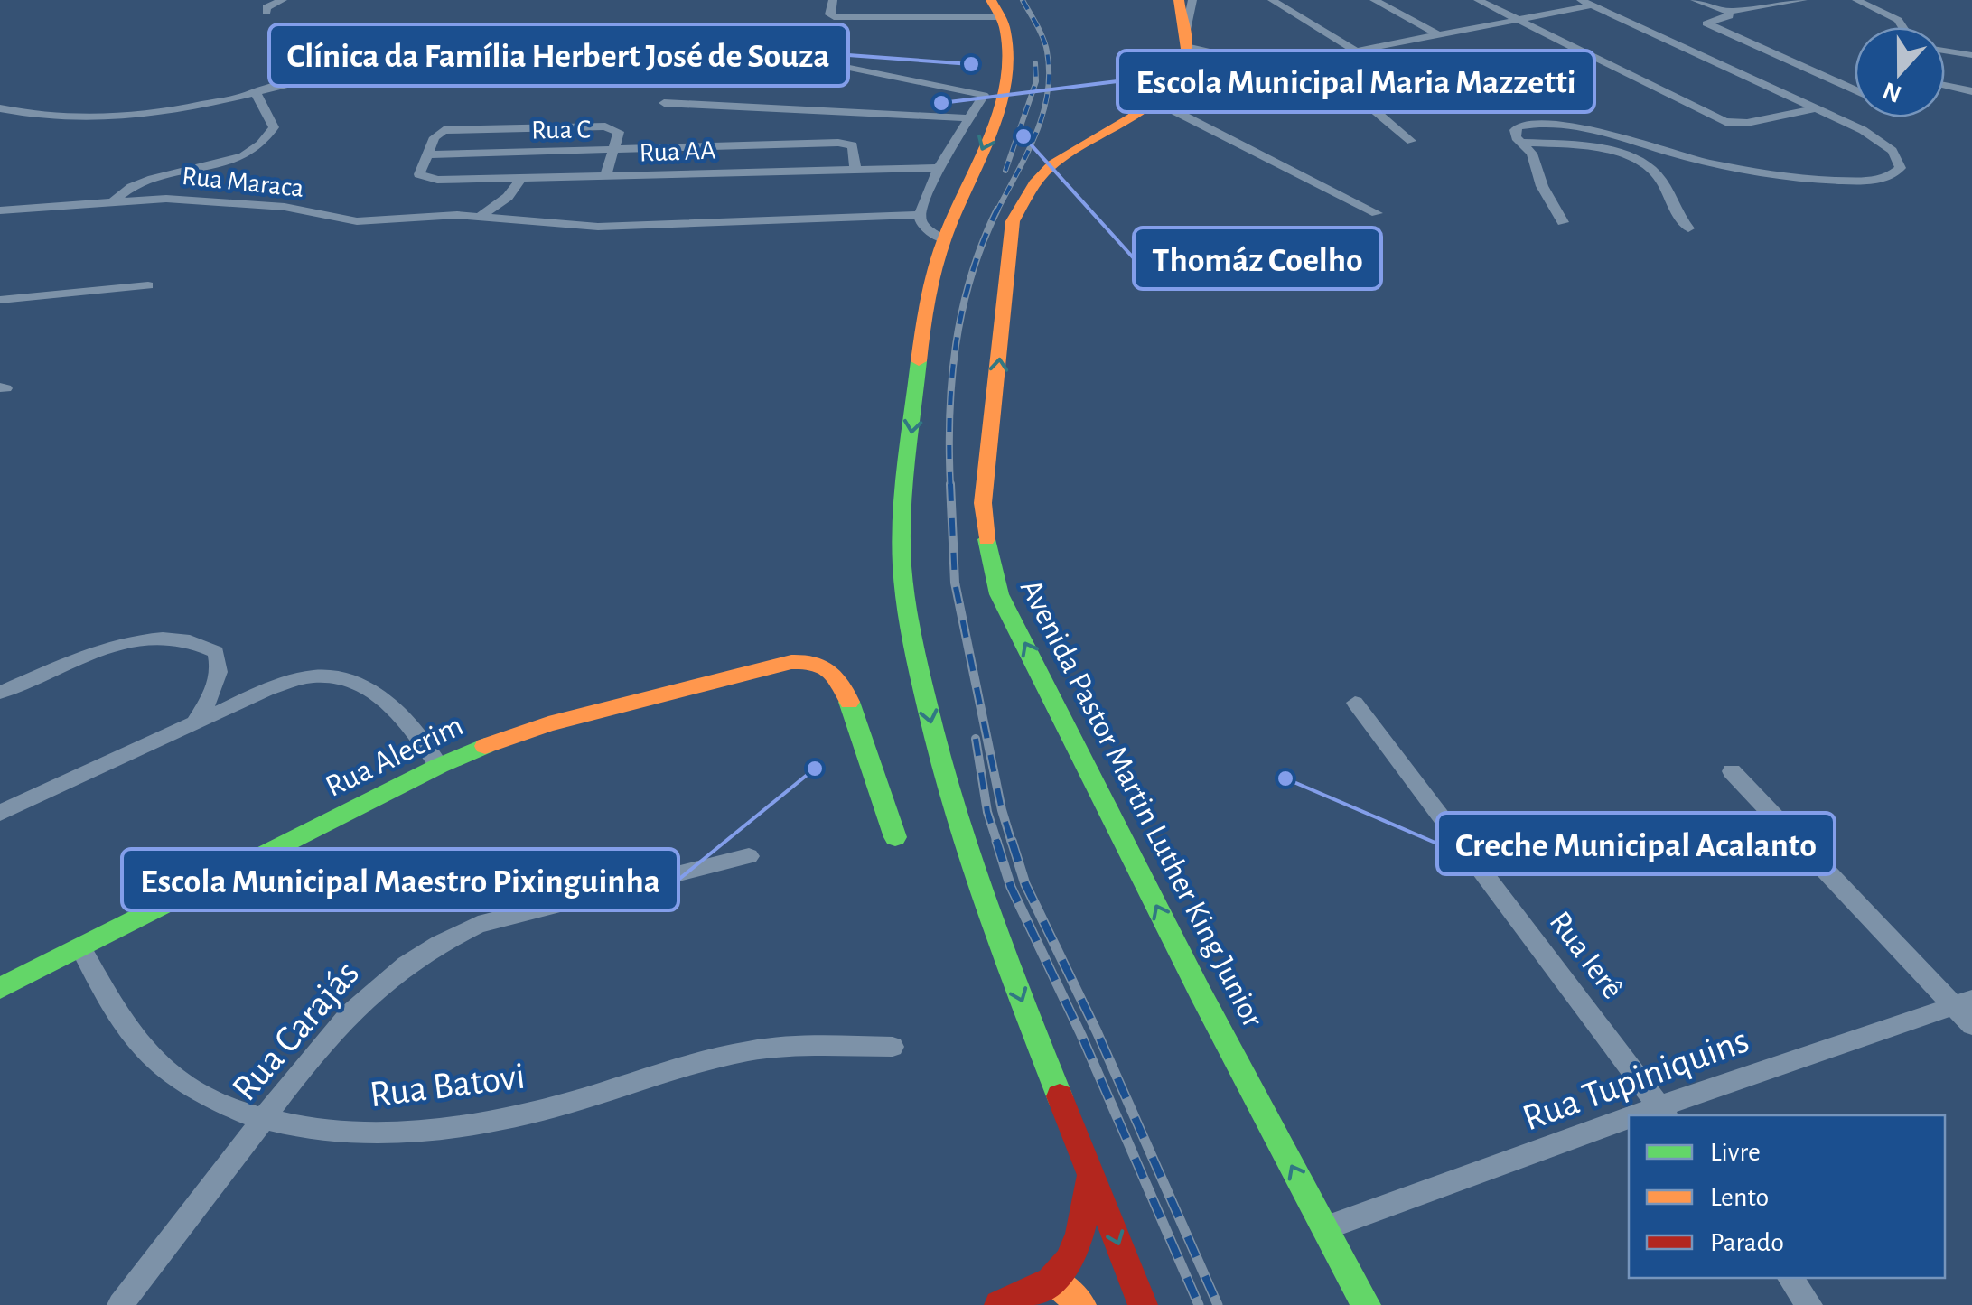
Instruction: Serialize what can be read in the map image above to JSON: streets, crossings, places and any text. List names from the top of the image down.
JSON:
{
  "streets": {
    "main road": ["Rua Alecrim", "Avenida Pastor Martin Luther King Junior"],
    "street": [
      "Rua C",
      "Rua AA",
      "Rua Maraca",
      "Rua Ierê",
      "Rua Carajás",
      "Rua Tupiniquins",
      "Rua Batovi"
    ]
  },
  "crossings": [
    ["Rua C", "Rua AA"],
    ["Rua Alecrim", "Rua Batovi"],
    ["Avenida Pastor Martin Luther King Junior", "Rua Tupiniquins"],
    ["Rua Ierê", "Rua Tupiniquins"],
    ["Rua Carajás", "Rua Batovi"]
  ],
  "places": [
    "Clínica da Família Herbert José de Souza",
    "Escola Municipal Maria Mazzetti",
    "Thomáz Coelho",
    "Escola Municipal Maestro Pixinguinha",
    "Creche Municipal Acalanto"
  ],
  "legend": ["Livre", "Lento", "Parado"],
  "north": "bottom"
}
